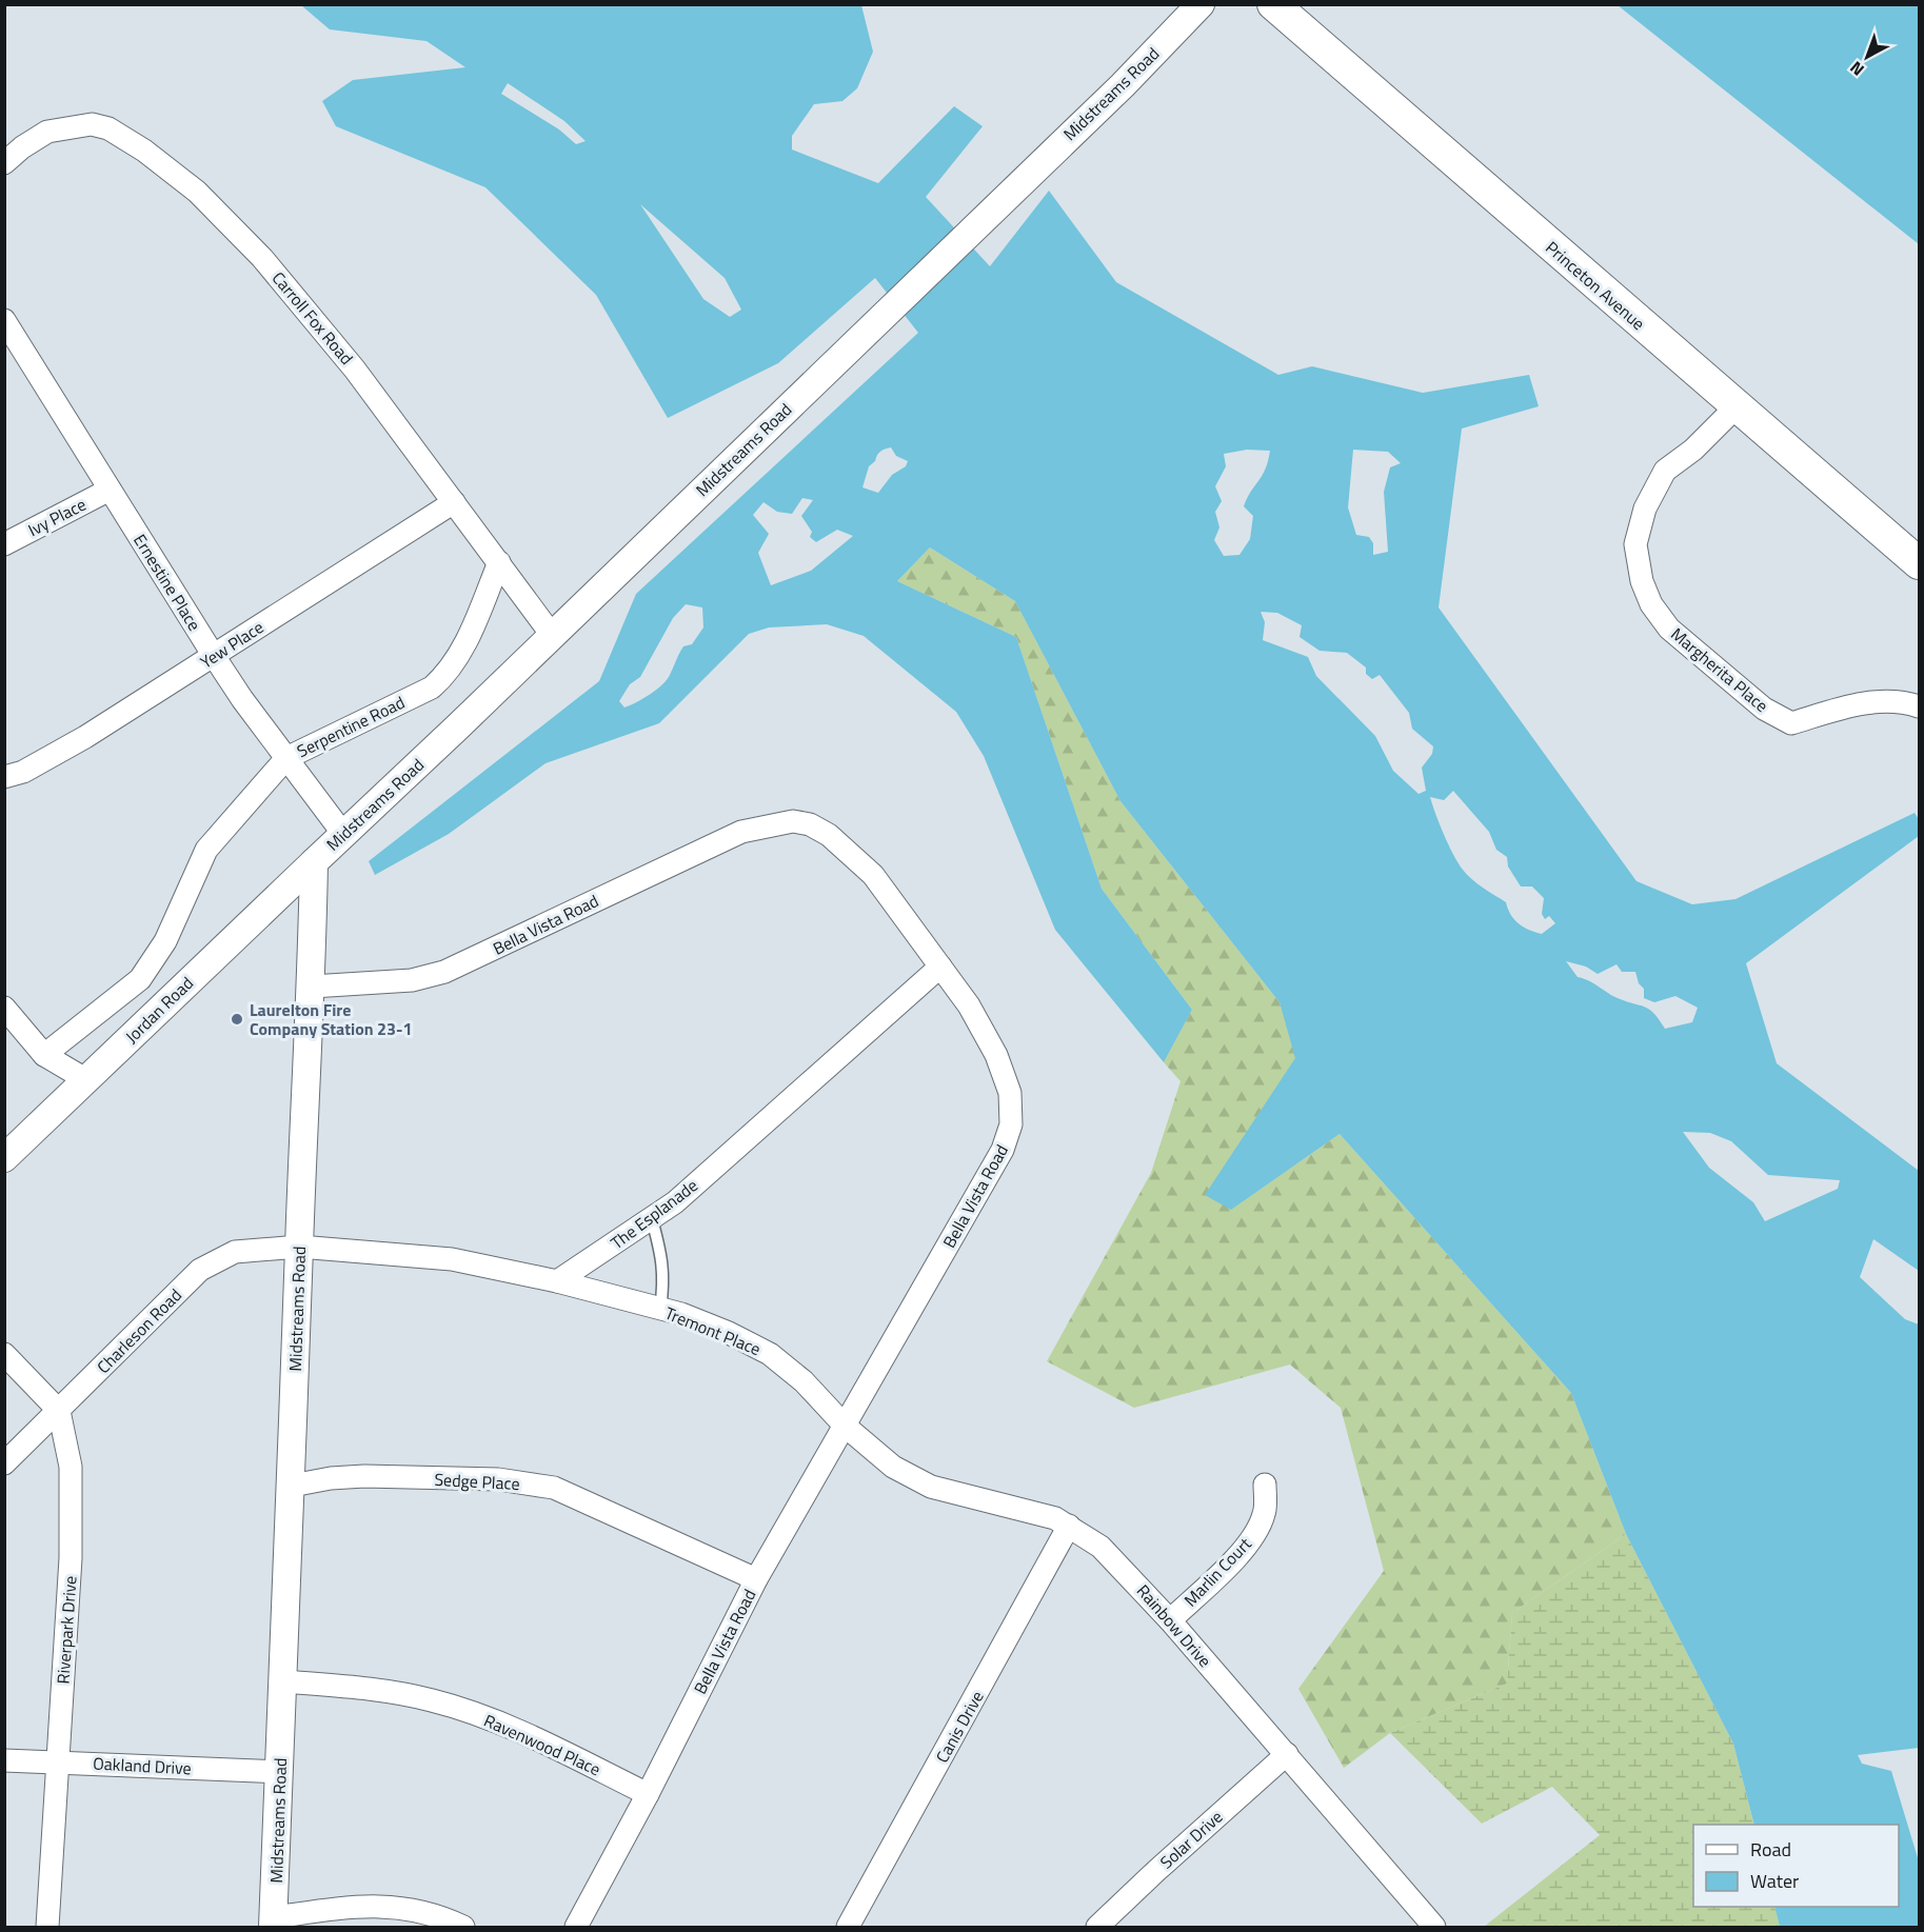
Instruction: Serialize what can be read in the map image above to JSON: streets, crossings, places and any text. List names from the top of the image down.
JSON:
{
  "streets": {
    "main road": ["Princeton Avenue"],
    "street": [
      "Midstreams Road",
      "Carroll Fox Road",
      "Ivy Place",
      "Ernestine Place",
      "Yew Place",
      "Margherita Place",
      "Serpentine Road",
      "Bella Vista Road",
      "Jordan Road",
      "The Esplanade",
      "Charleson Road",
      "Tremont Place",
      "Sedge Place",
      "Marlin Court",
      "Rainbow Drive",
      "Riverpark Drive",
      "Canis Drive",
      "Ravenwood Place",
      "Oakland Drive",
      "Solar Drive"
    ]
  },
  "crossings": [
    ["Midstreams Road", "Carroll Fox Road"],
    ["Midstreams Road", "Ernestine Place"],
    ["Midstreams Road", "Bella Vista Road"],
    ["Midstreams Road", "Jordan Road"],
    ["Midstreams Road", "Charleson Road"],
    ["Midstreams Road", "Sedge Place"],
    ["Midstreams Road", "Ravenwood Place"],
    ["Midstreams Road", "Oakland Drive"],
    ["Princeton Avenue", "Margherita Place"],
    ["Carroll Fox Road", "Yew Place"],
    ["Carroll Fox Road", "Serpentine Road"],
    ["Ivy Place", "Ernestine Place"],
    ["Ernestine Place", "Yew Place"],
    ["Ernestine Place", "Serpentine Road"],
    ["Bella Vista Road", "The Esplanade"],
    ["Bella Vista Road", "Tremont Place"],
    ["Bella Vista Road", "Sedge Place"],
    ["Bella Vista Road", "Rainbow Drive"],
    ["Bella Vista Road", "Ravenwood Place"],
    ["The Esplanade", "Tremont Place"],
    ["Charleson Road", "Riverpark Drive"],
    ["Tremont Place", "Rainbow Drive"],
    ["Marlin Court", "Rainbow Drive"],
    ["Rainbow Drive", "Canis Drive"],
    ["Rainbow Drive", "Solar Drive"],
    ["Riverpark Drive", "Oakland Drive"]
  ],
  "places": ["Laurelton Fire Company Station 23-1"],
  "legend": ["Road", "Water"],
  "north": "bottom left"
}
